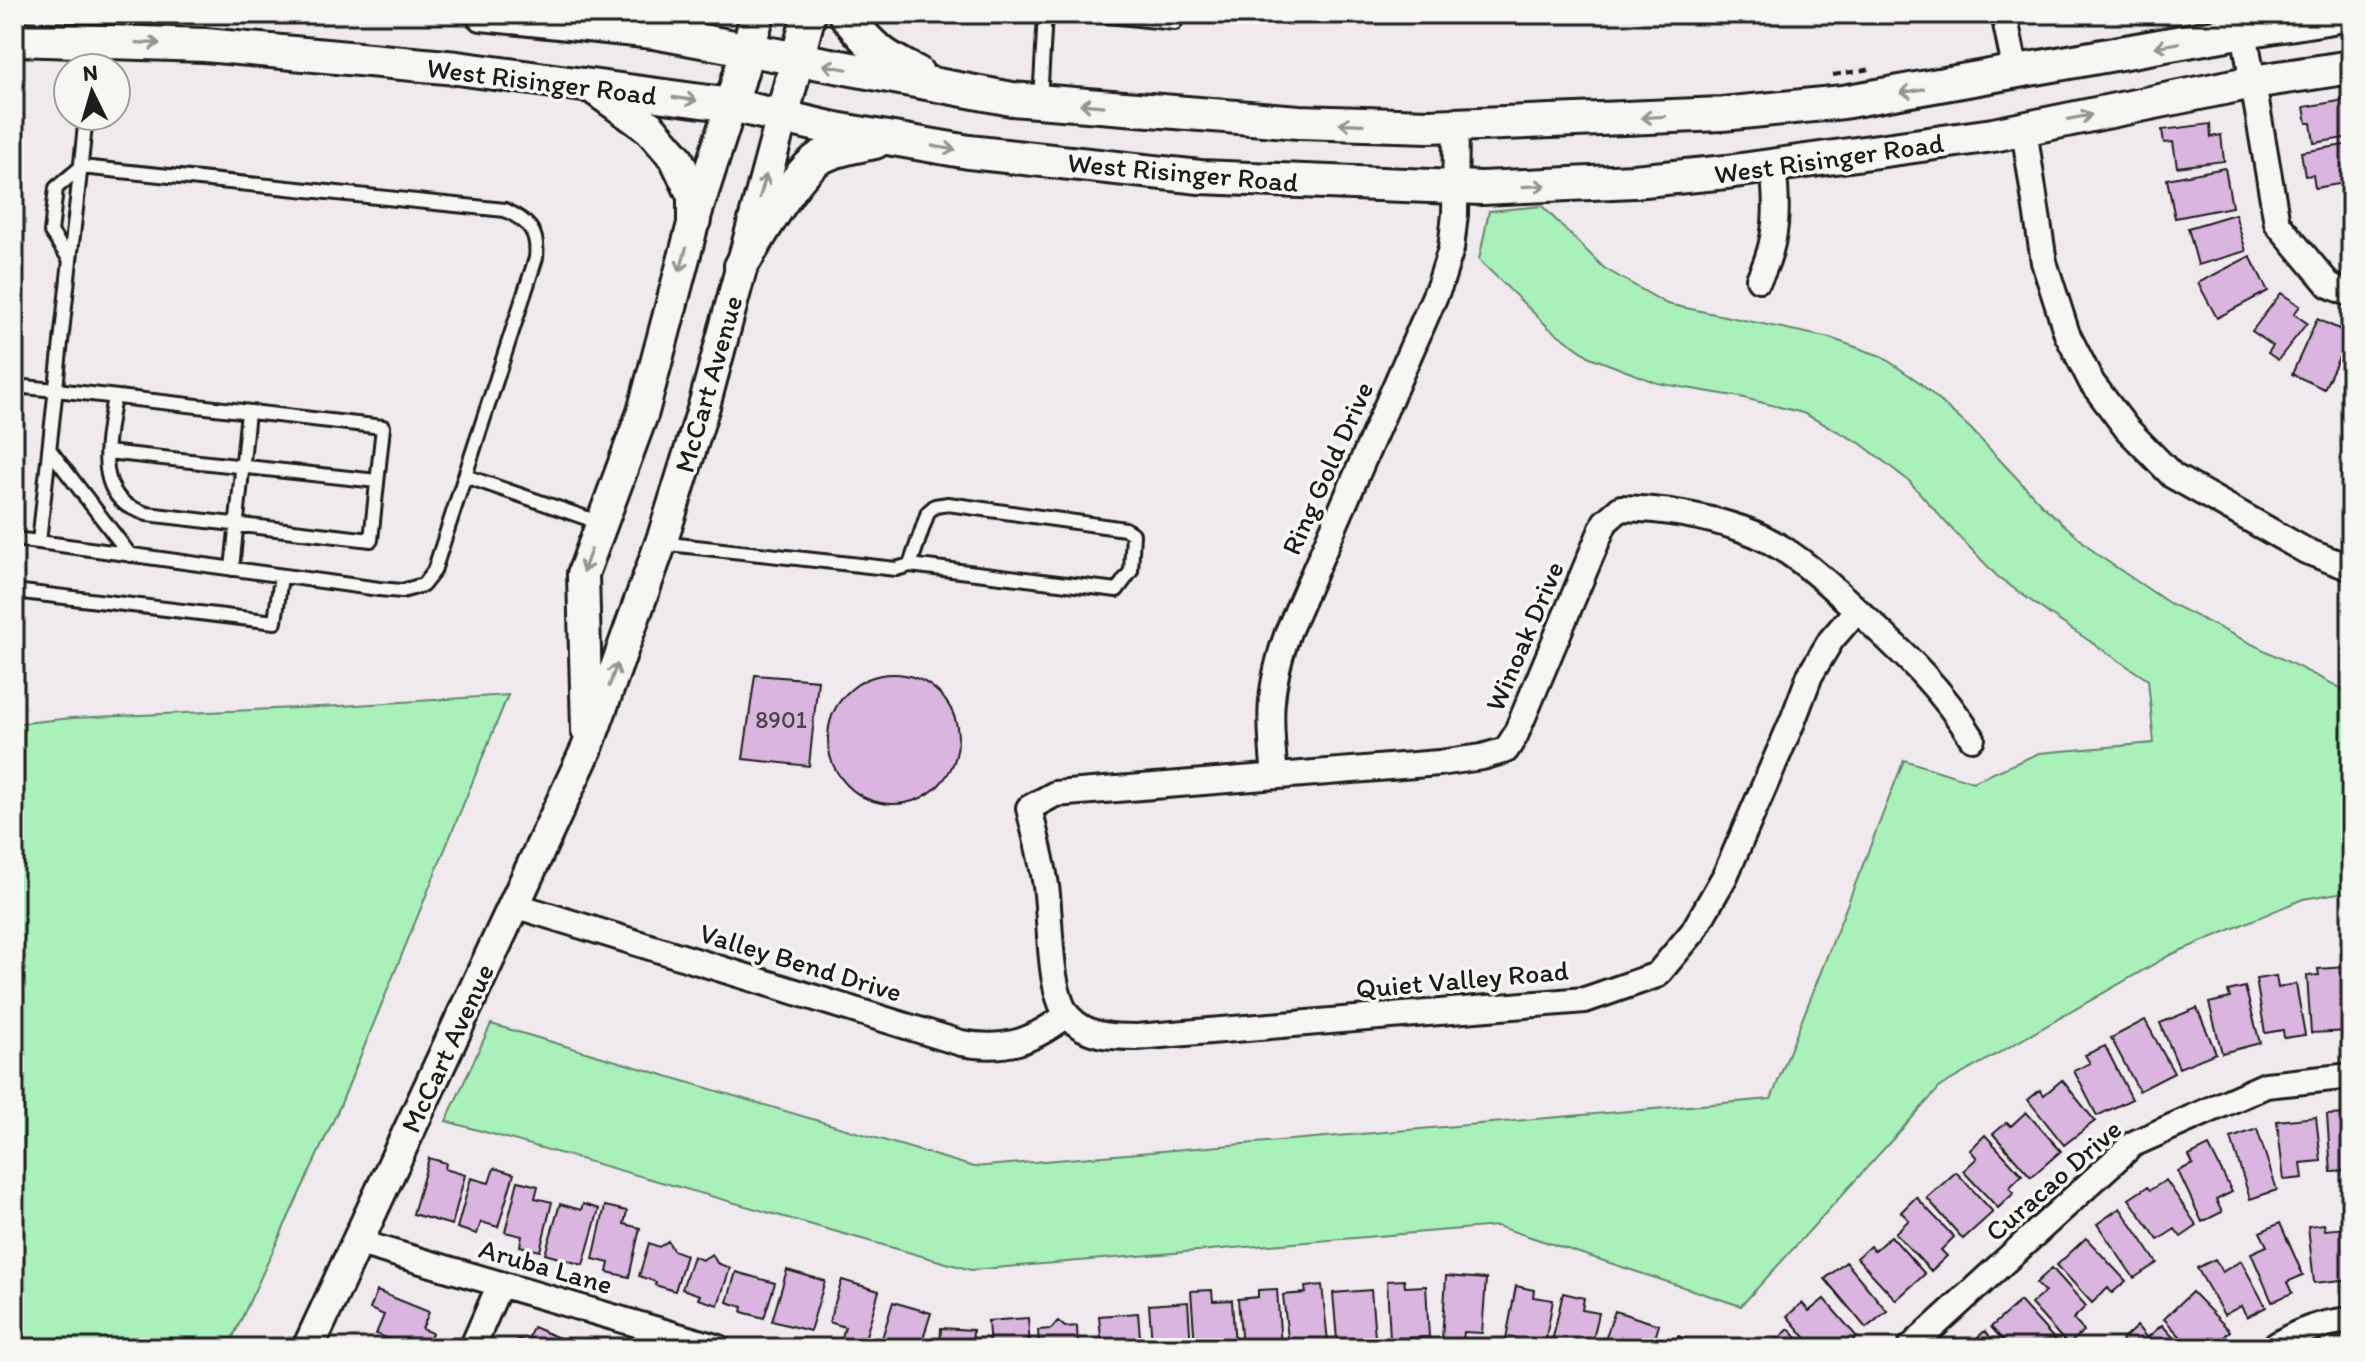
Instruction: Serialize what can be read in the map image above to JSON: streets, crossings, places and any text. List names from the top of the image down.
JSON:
{
  "streets": {
    "main road": ["West Risinger Road", "McCart Avenue"],
    "street": [
      "Ring Gold Drive",
      "Winoak Drive",
      "Valley Bend Drive",
      "Quiet Valley Road",
      "Curacao Drive",
      "Aruba Lane"
    ]
  },
  "crossings": [
    ["West Risinger Road", "McCart Avenue"],
    ["West Risinger Road", "Ring Gold Drive"],
    ["McCart Avenue", "Valley Bend Drive"],
    ["McCart Avenue", "Aruba Lane"],
    ["Ring Gold Drive", "Winoak Drive"],
    ["Winoak Drive", "Valley Bend Drive"],
    ["Winoak Drive", "Quiet Valley Road"],
    ["Valley Bend Drive", "Quiet Valley Road"]
  ],
  "house_numbers": ["8901"],
  "north": "top"
}
